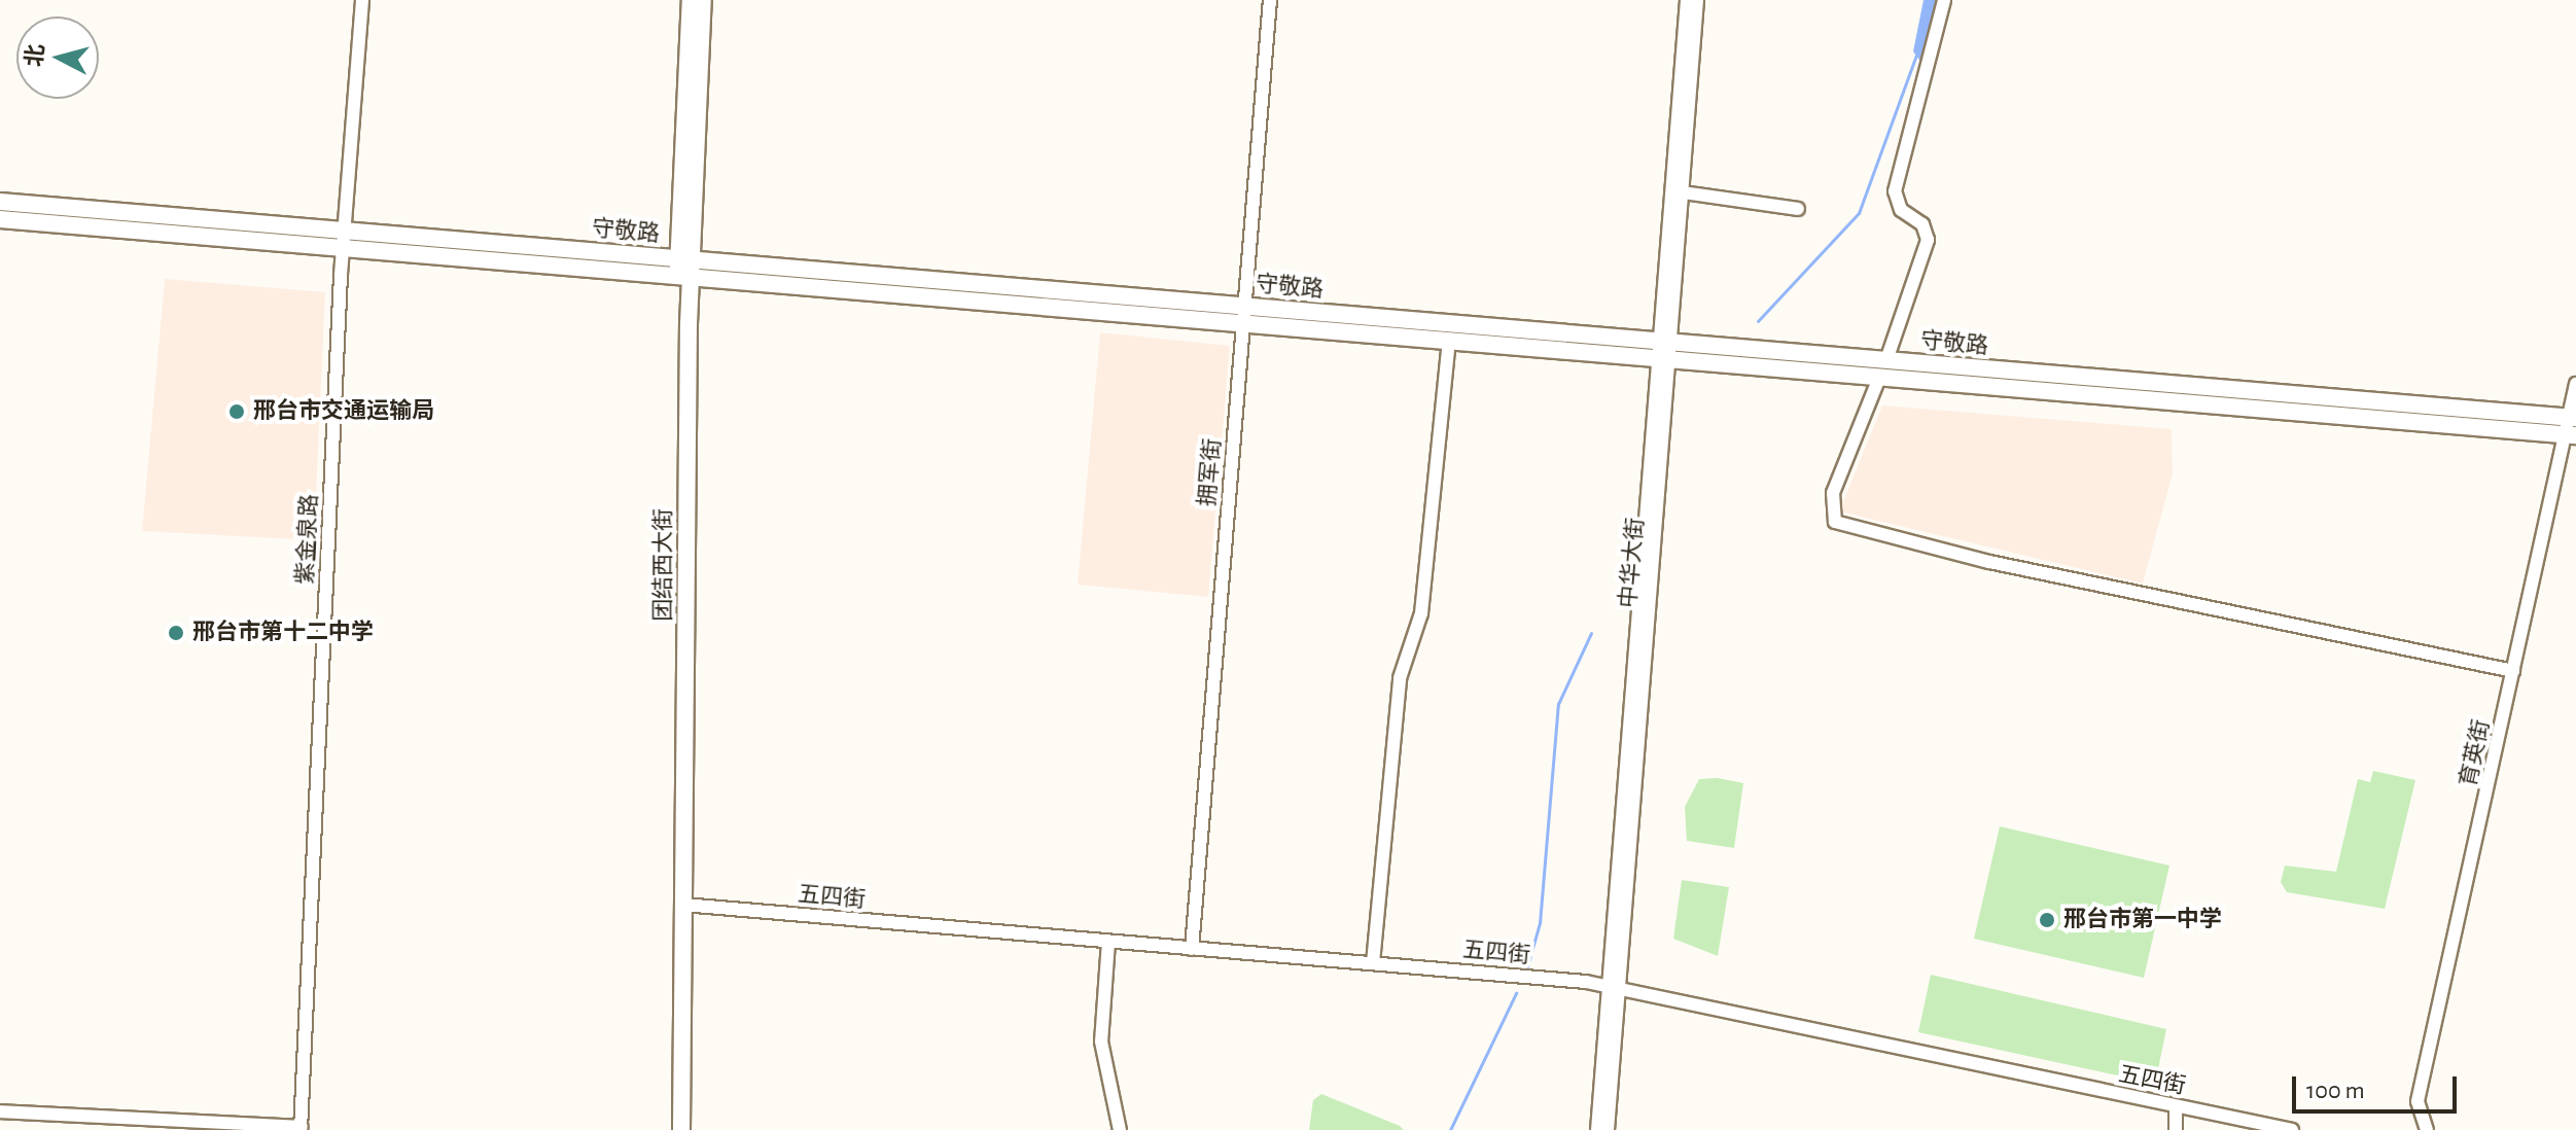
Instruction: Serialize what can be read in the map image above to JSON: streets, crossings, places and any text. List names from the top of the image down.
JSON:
{
  "streets": {
    "main road": ["守敬路", "团结西大街"],
    "street": [
      "拥军街",
      "紫金泉路",
      "中华大街",
      "育英街",
      "五四街"
    ]
  },
  "crossings": [
    ["守敬路", "拥军街"],
    ["守敬路", "紫金泉路"],
    ["守敬路", "中华大街"],
    ["守敬路", "团结西大街"],
    ["守敬路", "育英街"],
    ["拥军街", "五四街"],
    ["中华大街", "五四街"],
    ["团结西大街", "五四街"]
  ],
  "places": ["邢台市交通运输局", "邢台市第十二中学", "邢台市第一中学"],
  "scale_bar": "100 m",
  "north": "left"
}
